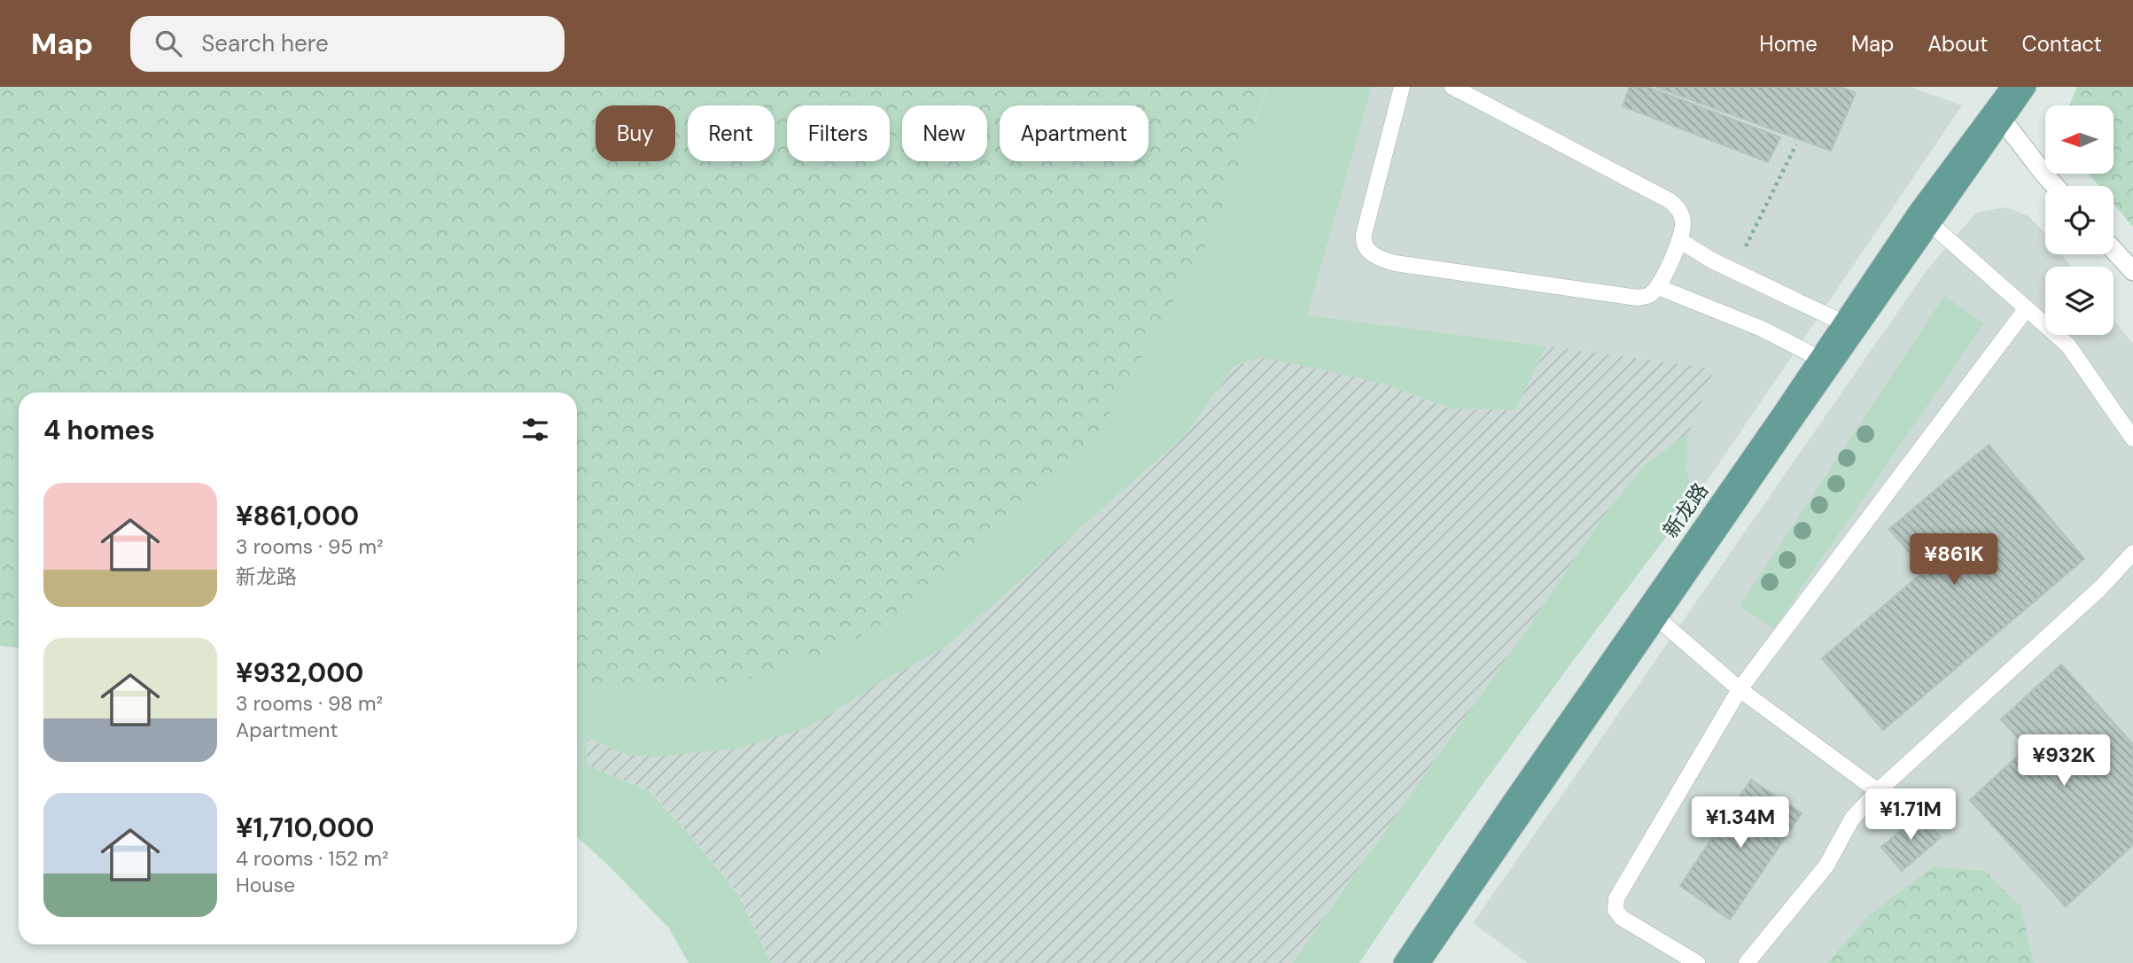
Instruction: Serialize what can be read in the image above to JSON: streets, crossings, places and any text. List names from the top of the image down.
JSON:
{
  "streets": {
    "main road": ["新龙路"]
  },
  "north": "left",
  "page": {
    "header": "Map",
    "search": "Search here",
    "nav": [
      "Home",
      "Map",
      "About",
      "Contact"
    ],
    "chip": [
      "Buy",
      "Rent",
      "Filters",
      "New",
      "Apartment"
    ],
    "heading": "4 homes",
    "list": [
      {
        "name": "¥861,000",
        "note": "3 rooms · 95 m² · 新龙路"
      },
      {
        "name": "¥932,000",
        "note": "3 rooms · 98 m² · Apartment"
      },
      {
        "name": "¥1,710,000",
        "note": "4 rooms · 152 m² · House"
      }
    ],
    "price": [
      "¥861K",
      "¥932K",
      "¥1.71M",
      "¥1.34M"
    ]
  }
}
